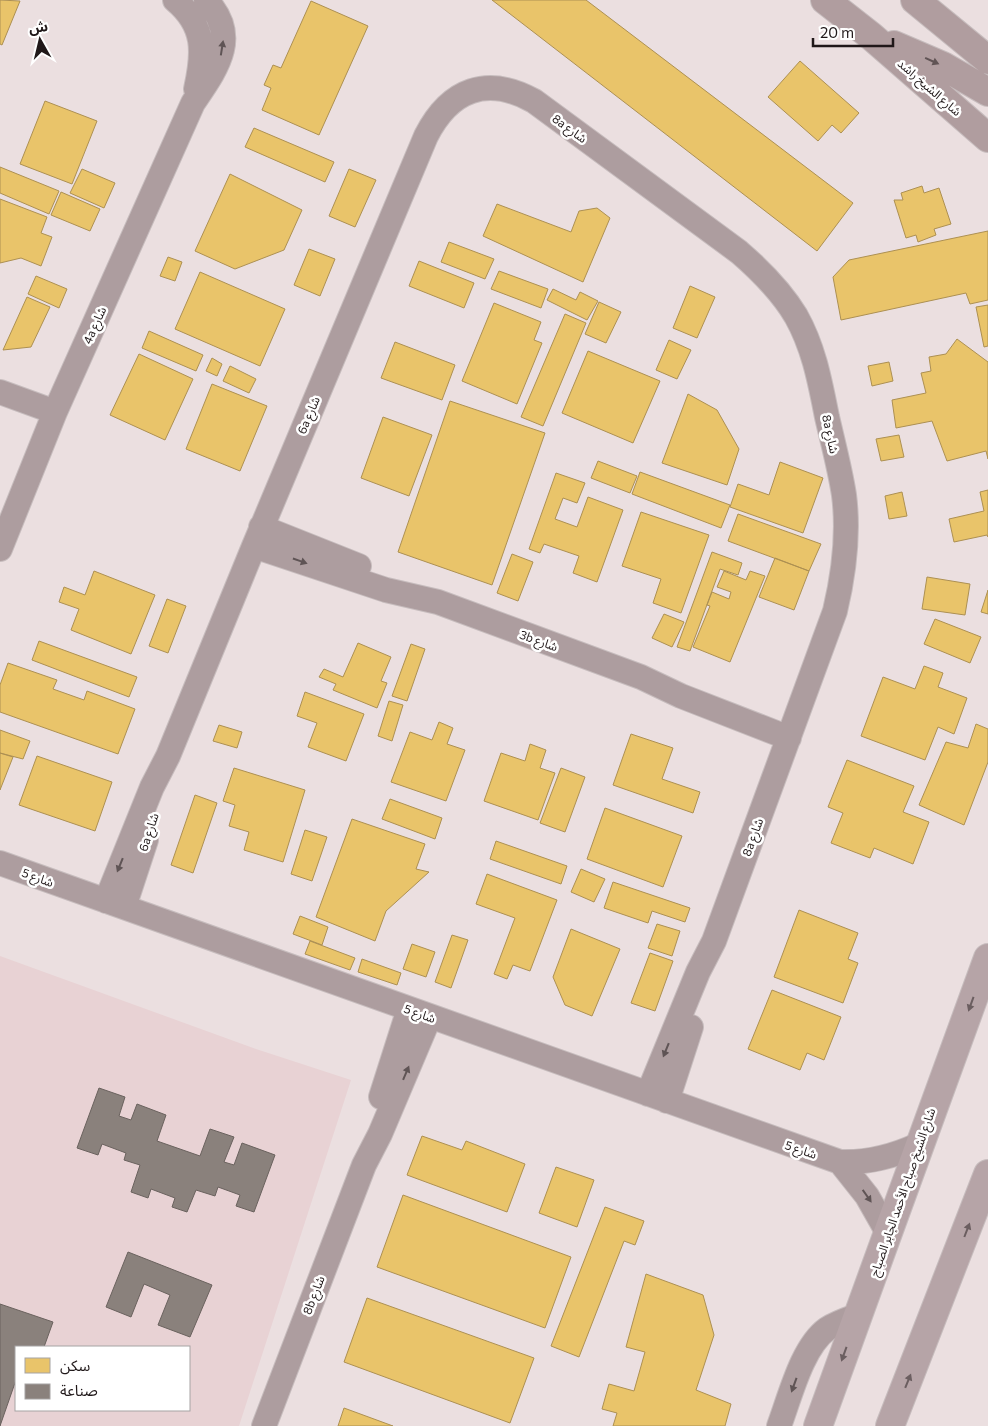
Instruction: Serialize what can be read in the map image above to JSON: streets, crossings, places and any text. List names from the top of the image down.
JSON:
{
  "streets": {
    "main road": ["شارع الشيخ راشد", "شارع الشيخ صباح الأحمد الجابر الصباح"],
    "street": [
      "8a شارع",
      "4a شارع",
      "6a شارع",
      "3b شارع",
      "شارع 5",
      "8b شارع"
    ]
  },
  "crossings": [
    ["8a شارع", "6a شارع"],
    ["8a شارع", "3b شارع"],
    ["8a شارع", "شارع 5"],
    ["6a شارع", "3b شارع"],
    ["6a شارع", "شارع 5"],
    ["شارع 5", "شارع الشيخ صباح الأحمد الجابر الصباح"],
    ["شارع 5", "8b شارع"]
  ],
  "one_way": ["شارع الشيخ صباح الأحمد الجابر الصباح"],
  "legend": ["سكن", "صناعة"],
  "scale_bar": "20 m",
  "north": "top"
}
